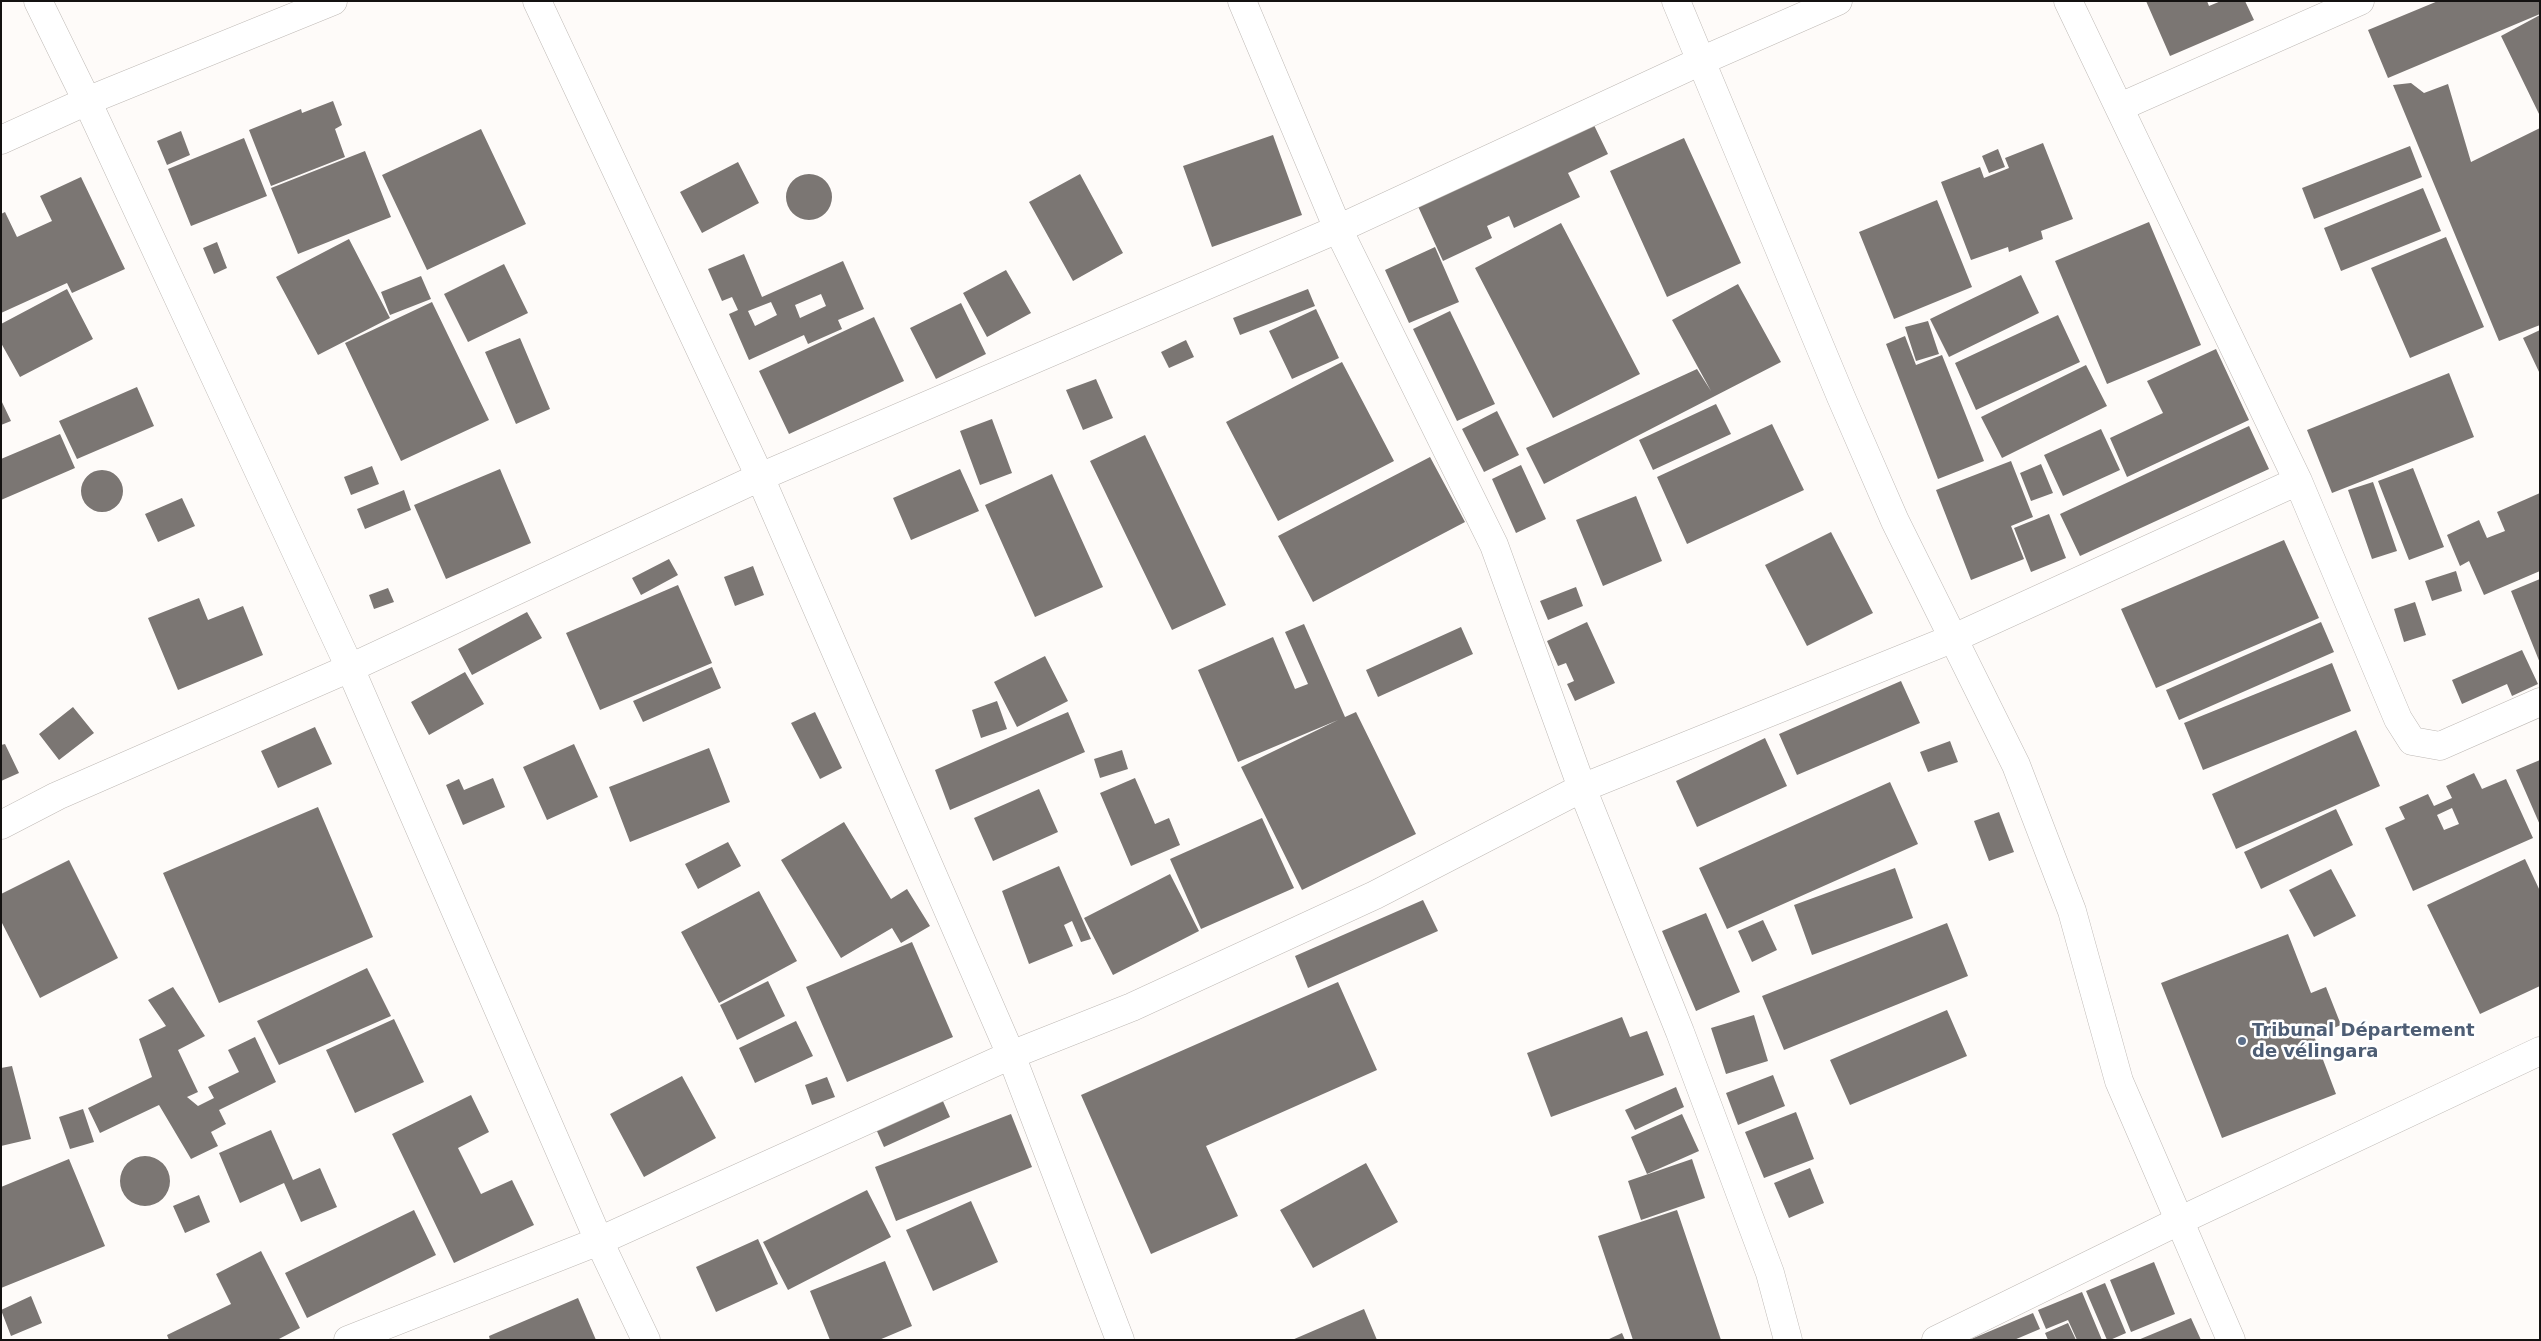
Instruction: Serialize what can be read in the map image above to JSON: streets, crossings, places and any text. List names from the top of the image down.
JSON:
{
  "places": ["Tribunal Département de vélingara"]
}
